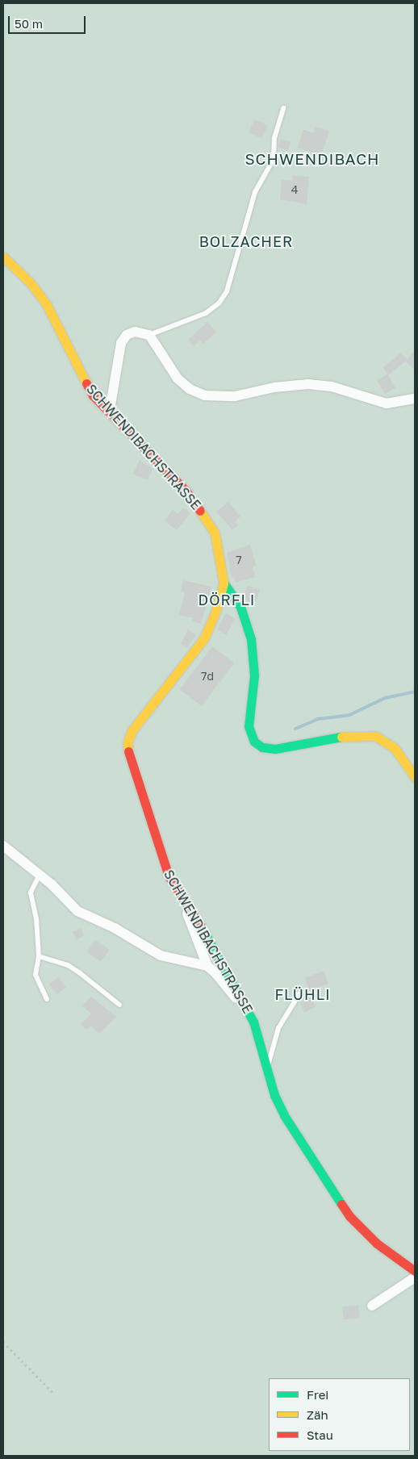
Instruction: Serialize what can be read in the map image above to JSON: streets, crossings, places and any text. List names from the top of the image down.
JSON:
{
  "streets": {
    "street": ["SCHWENDIBACHSTRASSE"]
  },
  "districts": [
    "SCHWENDIBACH",
    "BOLZACHER",
    "DÖRFLI",
    "FLÜHLI"
  ],
  "house_numbers": ["4", "7", "7d"],
  "legend": ["Frei", "Zäh", "Stau"],
  "scale_bar": "50 m"
}
